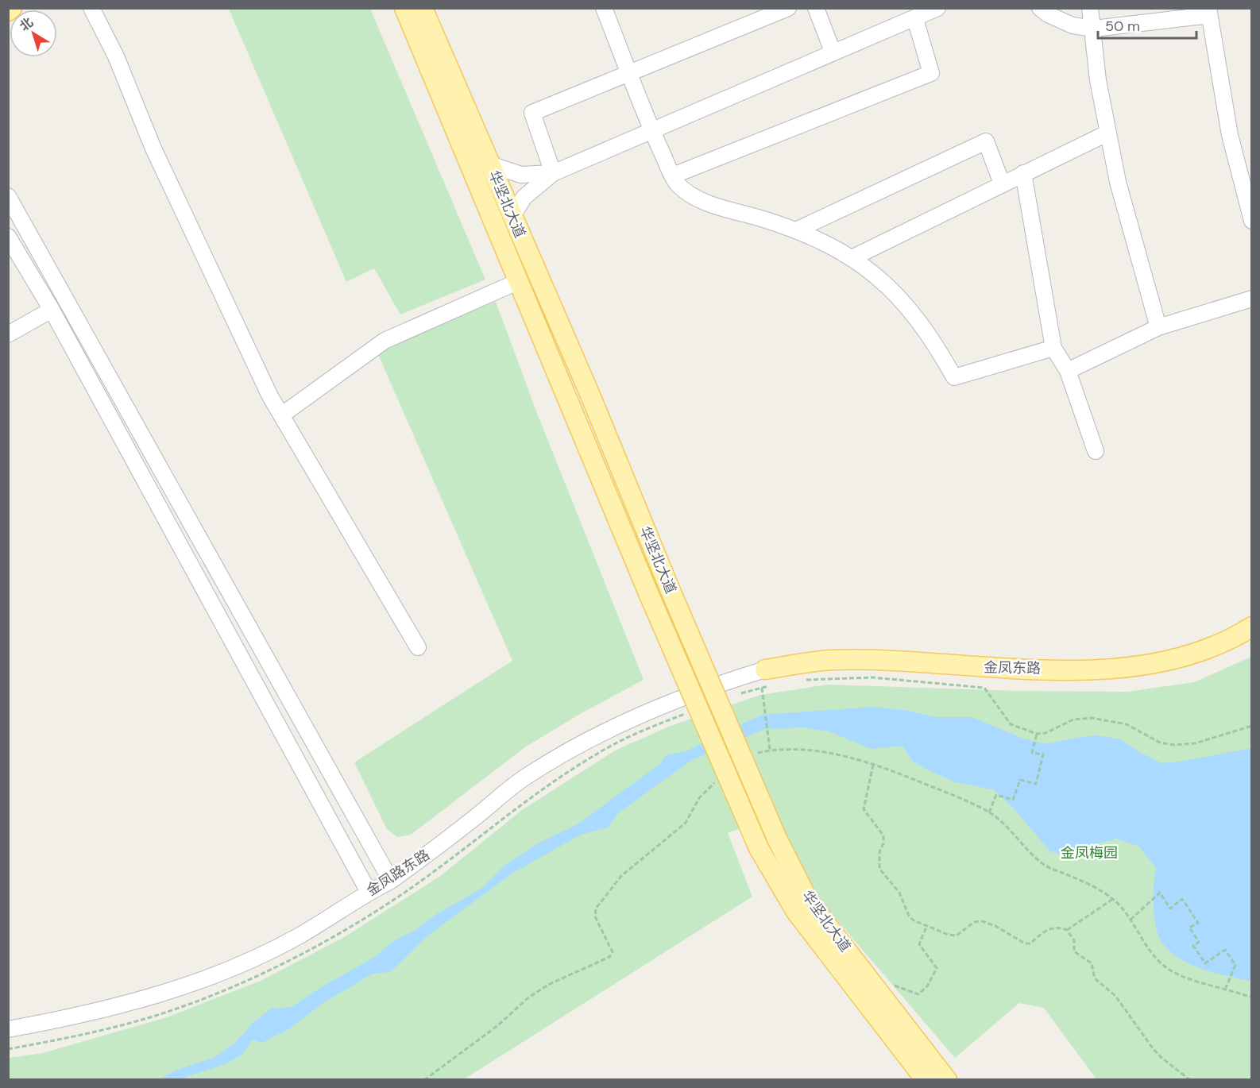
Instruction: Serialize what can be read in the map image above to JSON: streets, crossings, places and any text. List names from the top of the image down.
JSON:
{
  "streets": {
    "main road": ["华坚北大道", "金凤东路"],
    "street": ["金凤路东路"]
  },
  "crossings": [
    ["金凤东路", "金凤路东路"]
  ],
  "parks": ["金凤梅园"],
  "scale_bar": "50 m",
  "north": "top left"
}
